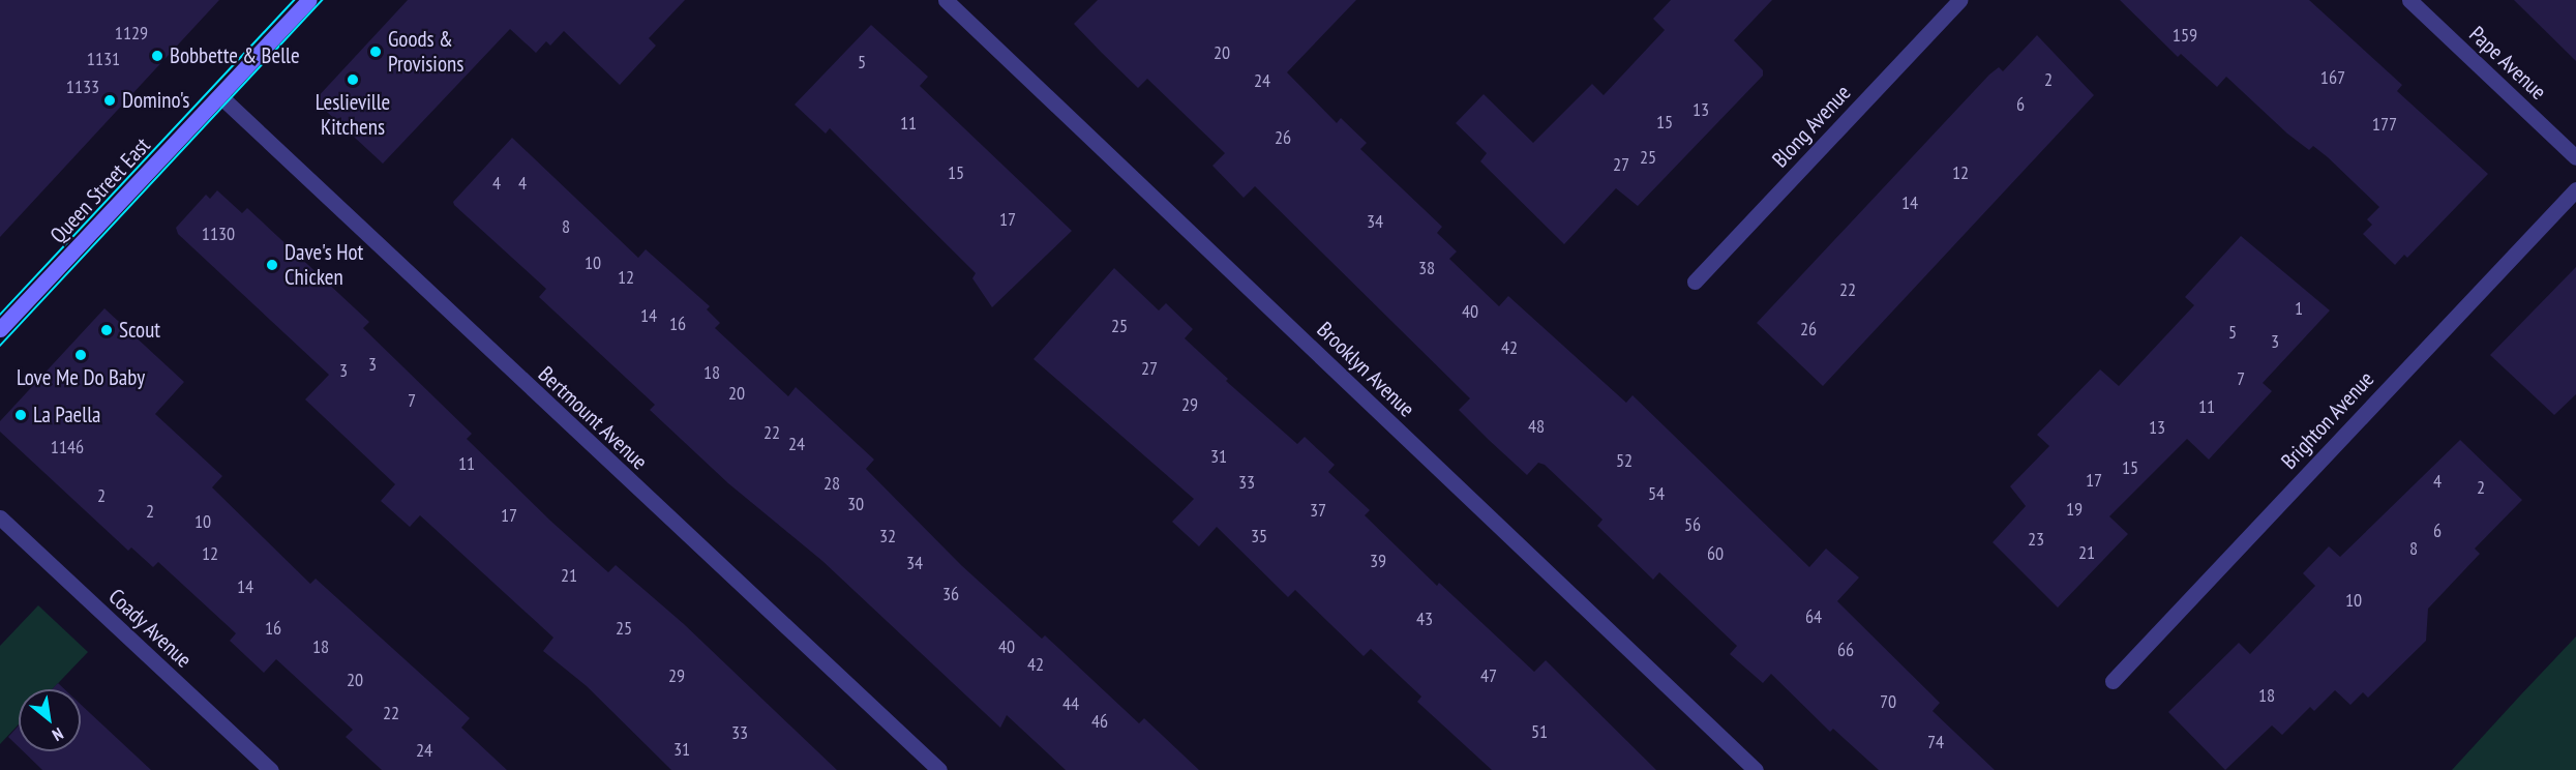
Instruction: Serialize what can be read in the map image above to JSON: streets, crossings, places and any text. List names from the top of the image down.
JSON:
{
  "streets": {
    "main road": ["Queen Street East"],
    "street": [
      "Pape Avenue",
      "Blong Avenue",
      "Brooklyn Avenue",
      "Bertmount Avenue",
      "Brighton Avenue",
      "Coady Avenue"
    ]
  },
  "crossings": [
    ["Queen Street East", "Bertmount Avenue"]
  ],
  "places": [
    "Goods & Provisions",
    "Bobbette & Belle",
    "Leslieville Kitchens",
    "Domino's",
    "Dave's Hot Chicken",
    "Scout",
    "Love Me Do Baby",
    "La Paella"
  ],
  "house_numbers": [
    "1129",
    "159",
    "20",
    "1131",
    "5",
    "167",
    "2",
    "24",
    "1133",
    "6",
    "13",
    "15",
    "11",
    "177",
    "26",
    "25",
    "27",
    "15",
    "12",
    "4",
    "4",
    "14",
    "17",
    "34",
    "8",
    "1130",
    "10",
    "38",
    "12",
    "22",
    "1",
    "40",
    "14",
    "16",
    "25",
    "26",
    "5",
    "3",
    "42",
    "3",
    "27",
    "3",
    "18",
    "7",
    "20",
    "7",
    "29",
    "11",
    "48",
    "13",
    "22",
    "24",
    "1146",
    "31",
    "52",
    "11",
    "15",
    "17",
    "4",
    "33",
    "28",
    "2",
    "54",
    "2",
    "30",
    "19",
    "37",
    "2",
    "17",
    "10",
    "56",
    "6",
    "32",
    "35",
    "23",
    "8",
    "21",
    "12",
    "60",
    "39",
    "34",
    "21",
    "14",
    "36",
    "10",
    "64",
    "43",
    "16",
    "25",
    "18",
    "40",
    "66",
    "42",
    "29",
    "47",
    "20",
    "18",
    "70",
    "44",
    "22",
    "46",
    "51",
    "33",
    "74",
    "31",
    "24"
  ],
  "north": "bottom right"
}
